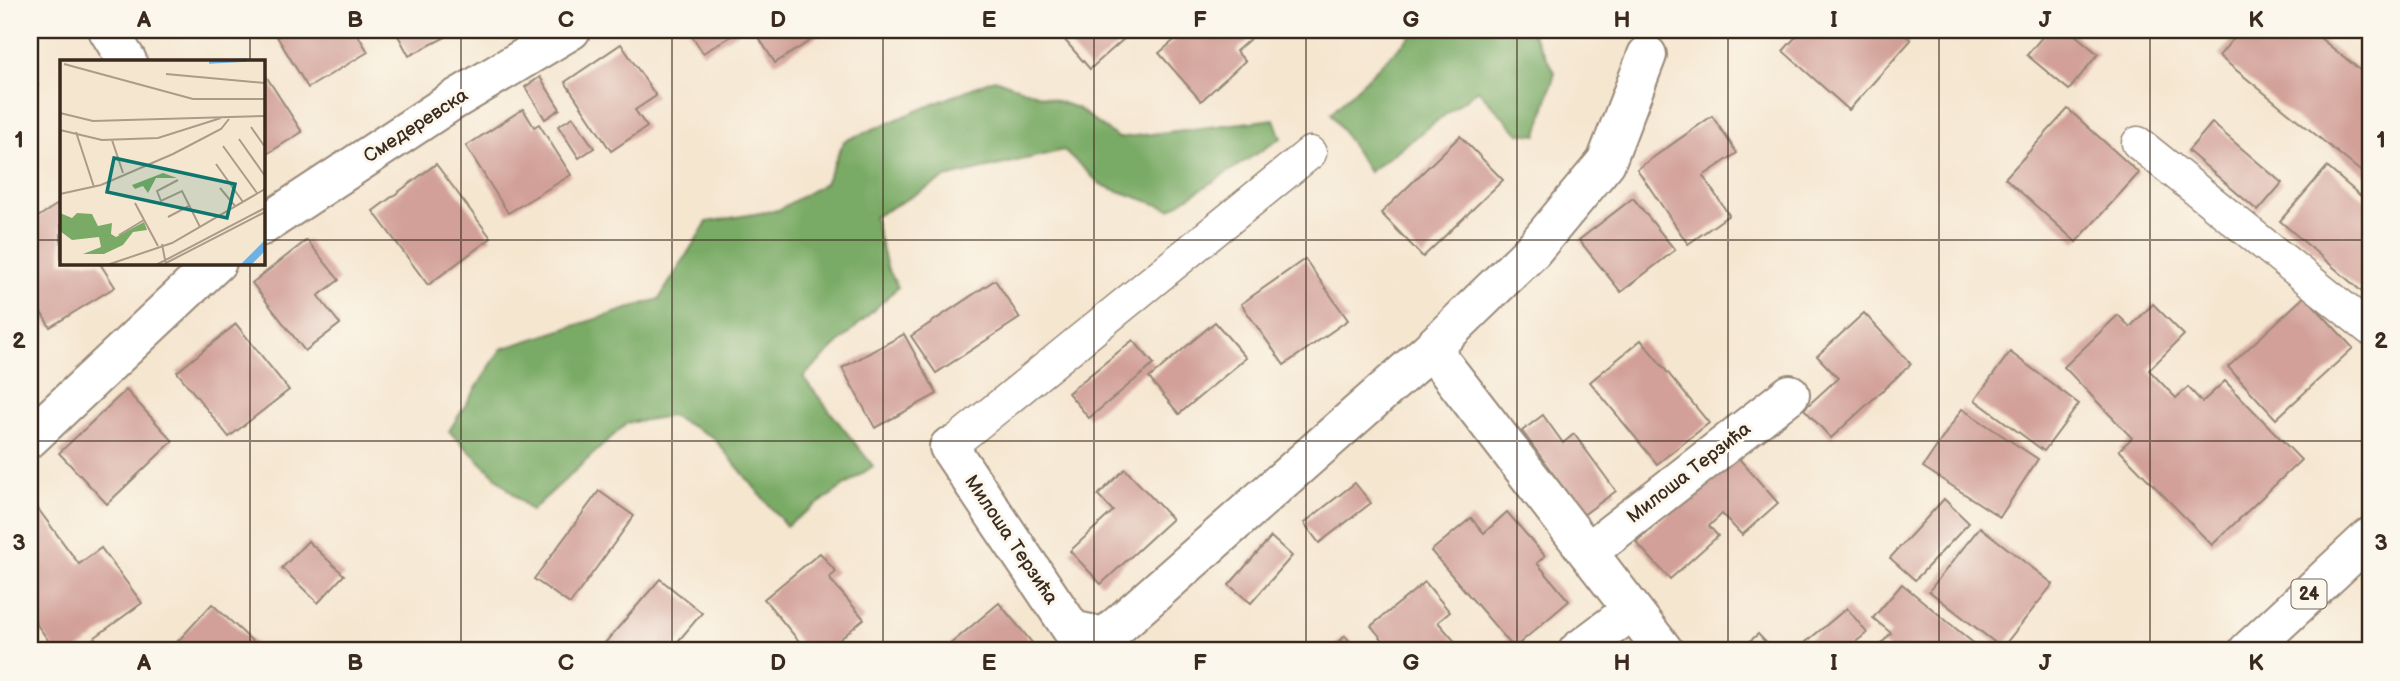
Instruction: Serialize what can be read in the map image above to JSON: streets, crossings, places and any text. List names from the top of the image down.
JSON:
{
  "streets": {
    "street": ["Смедеревска", "Милоша Терзића", "24"]
  },
  "grid": {
    "columns": [
      "A",
      "B",
      "C",
      "D",
      "E",
      "F",
      "G",
      "H",
      "I",
      "J",
      "K"
    ],
    "rows": ["1", "2", "3"]
  }
}
